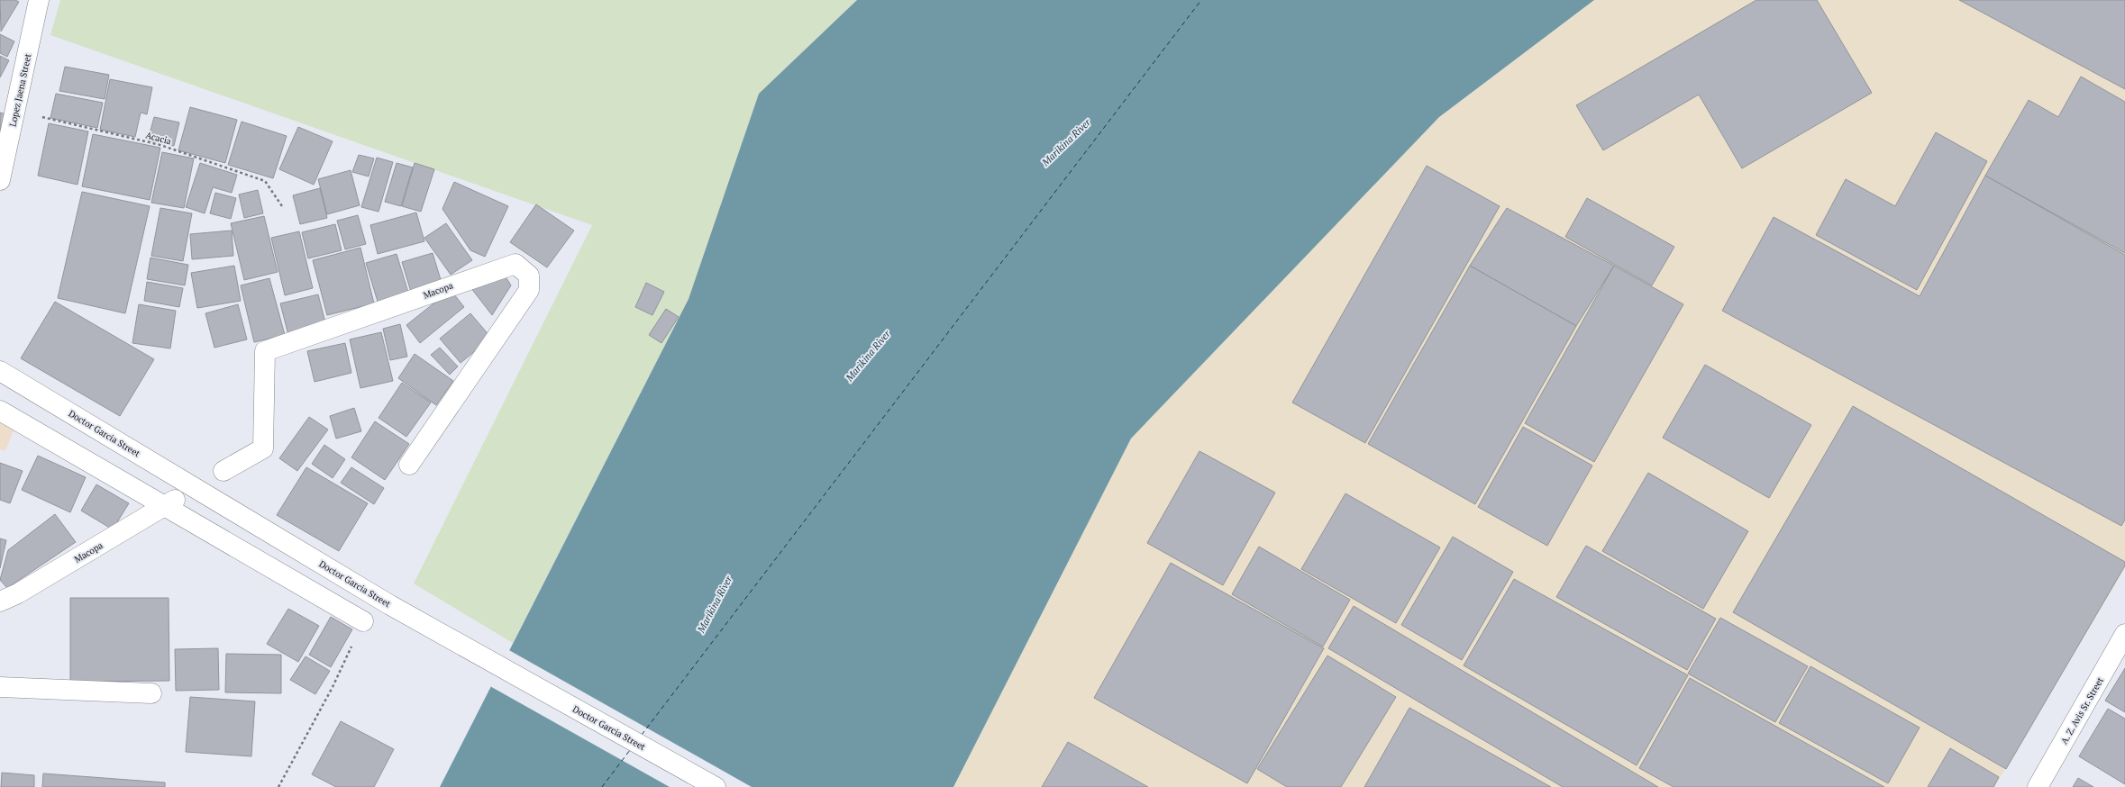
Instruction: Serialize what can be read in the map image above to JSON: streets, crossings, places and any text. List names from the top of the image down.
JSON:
{
  "streets": {
    "street": [
      "Lopez Jaena Street",
      "Macopa",
      "Doctor Garcia Street",
      "A. Z. Avis Sr. Street"
    ],
    "path": ["Acacia"]
  },
  "crossings": [
    ["Lopez Jaena Street", "Acacia"]
  ],
  "water": ["Marikina River"]
}
